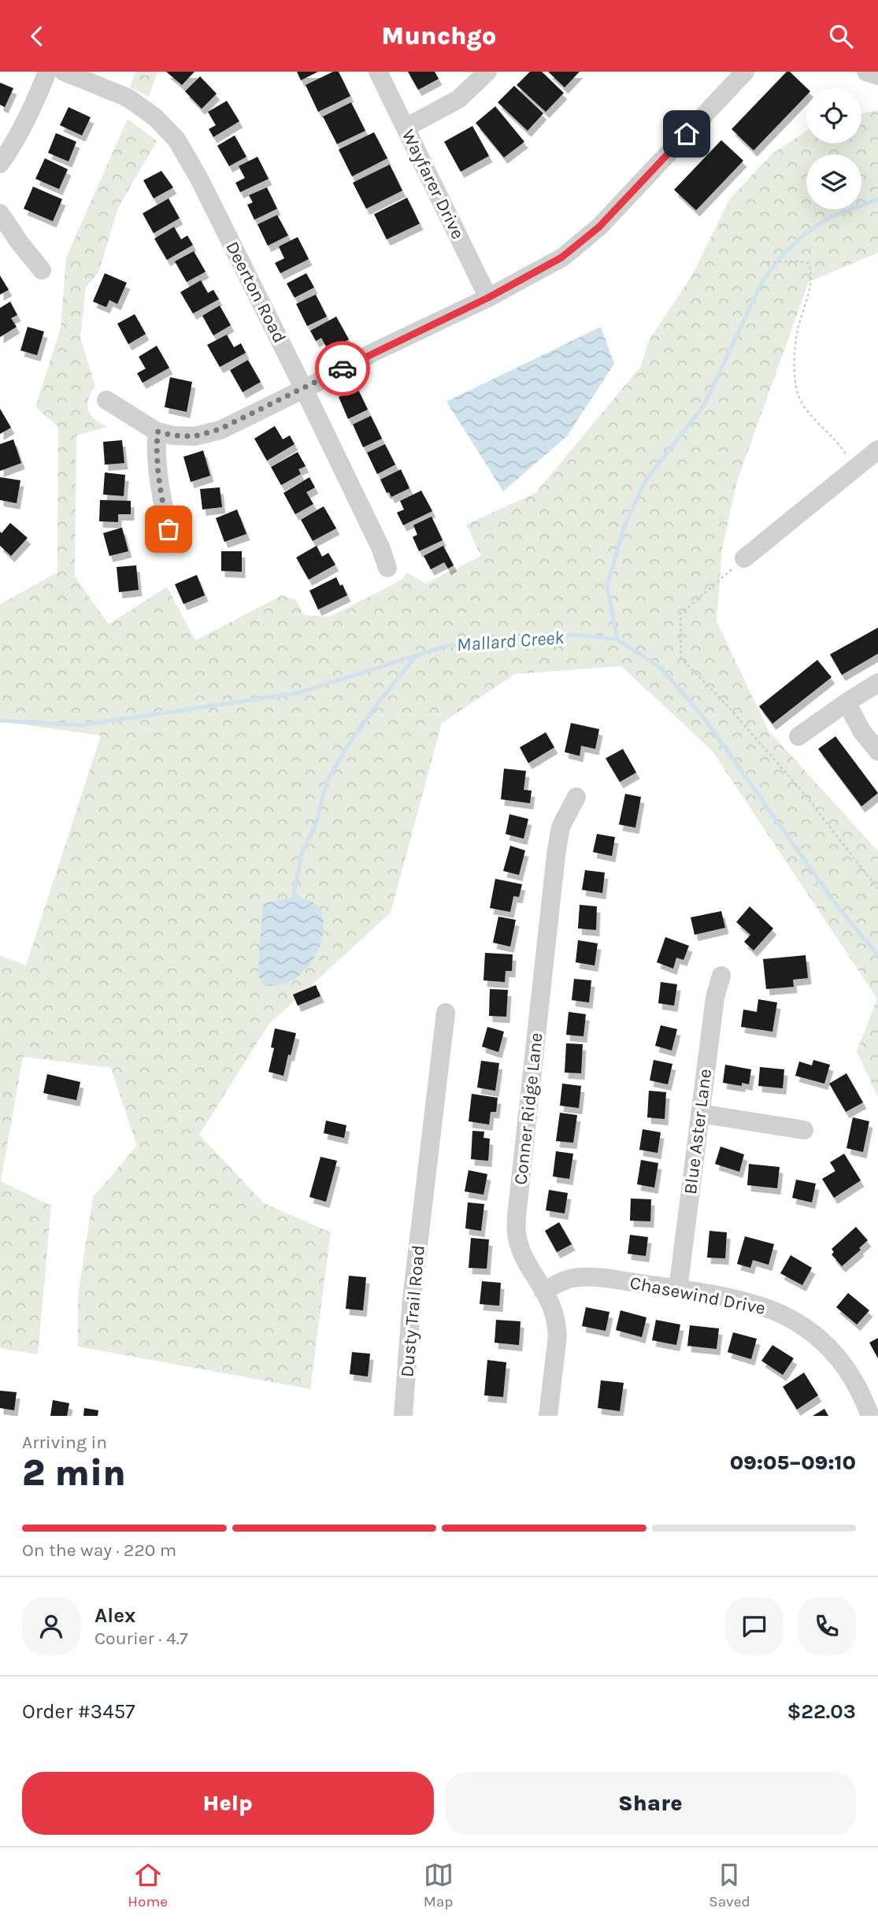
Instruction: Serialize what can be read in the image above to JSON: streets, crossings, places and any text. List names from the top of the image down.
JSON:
{
  "streets": {
    "street": [
      "Wayfarer Drive",
      "Deerton Road",
      "Conner Ridge Lane",
      "Blue Aster Lane",
      "Chasewind Drive",
      "Dusty Trail Road"
    ]
  },
  "crossings": [
    ["Conner Ridge Lane", "Chasewind Drive"],
    ["Blue Aster Lane", "Chasewind Drive"]
  ],
  "water": ["Mallard Creek"],
  "page": {
    "header": "Munchgo",
    "heading": ["2 min", "Arriving in", "09:05–09:10"],
    "panel": [
      "Alex",
      "Courier · 4.7",
      "Order #3457",
      "$22.03"
    ],
    "bar": "On the way · 220 m",
    "buttons": ["Help", "Share"],
    "tabs": ["Home", "Map", "Saved"]
  }
}
